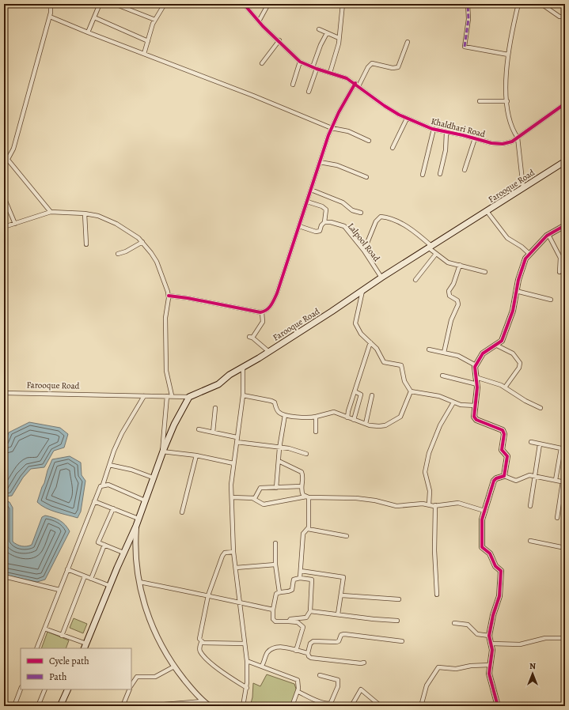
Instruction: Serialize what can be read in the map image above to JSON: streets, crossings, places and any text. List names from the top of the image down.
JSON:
{
  "streets": {
    "main road": ["Farooque Road"],
    "street": ["Khaldhari Road", "Lalpool Road"]
  },
  "crossings": [
    ["Farooque Road", "Lalpool Road"]
  ],
  "legend": ["Cycle path", "Path"],
  "north": "top"
}
